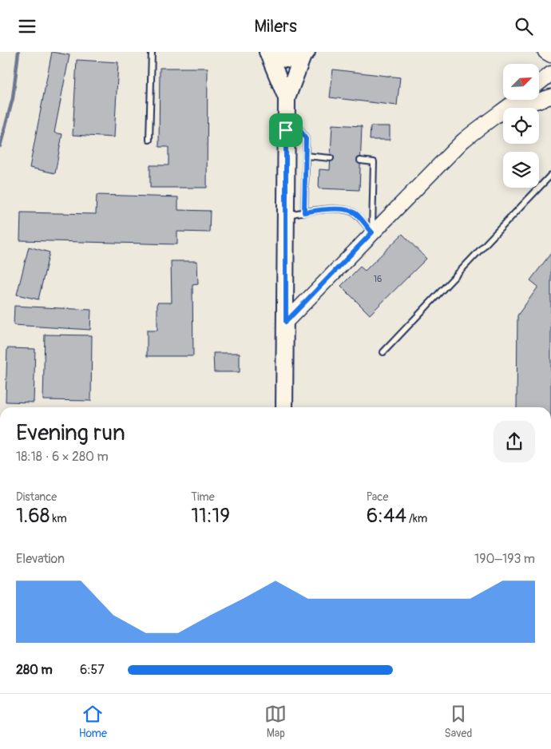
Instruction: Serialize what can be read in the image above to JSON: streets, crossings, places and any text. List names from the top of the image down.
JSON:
{
  "house_numbers": ["16"],
  "north": "top right",
  "page": {
    "header": "Milers",
    "heading": ["Evening run", "18:18 · 6 × 280 m"],
    "stats": [
      ["Distance", "1.68 km"],
      ["Time", "11:19"],
      ["Pace", "6:44 /km"]
    ],
    "chart": ["Elevation", "190–193 m"],
    "list": [
      {
        "name": "280 m",
        "note": "6:57"
      }
    ],
    "tabs": ["Home", "Map", "Saved"]
  }
}
